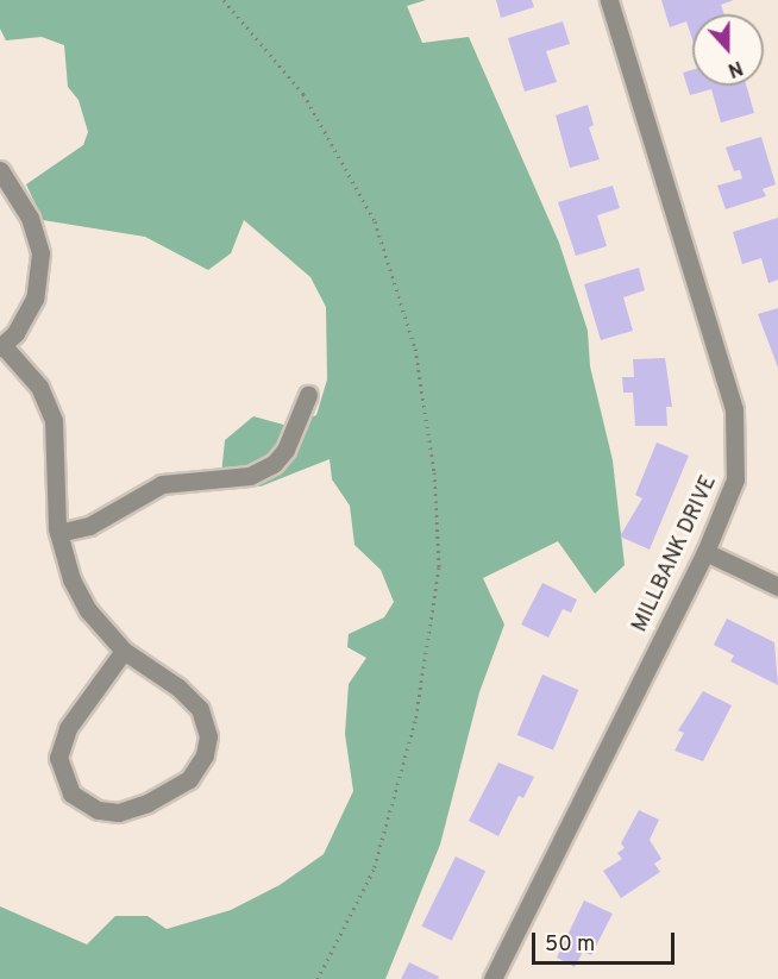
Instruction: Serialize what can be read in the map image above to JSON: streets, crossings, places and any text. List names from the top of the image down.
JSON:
{
  "streets": {
    "street": ["MILLBANK DRIVE"]
  },
  "scale_bar": "50 m",
  "north": "bottom"
}
